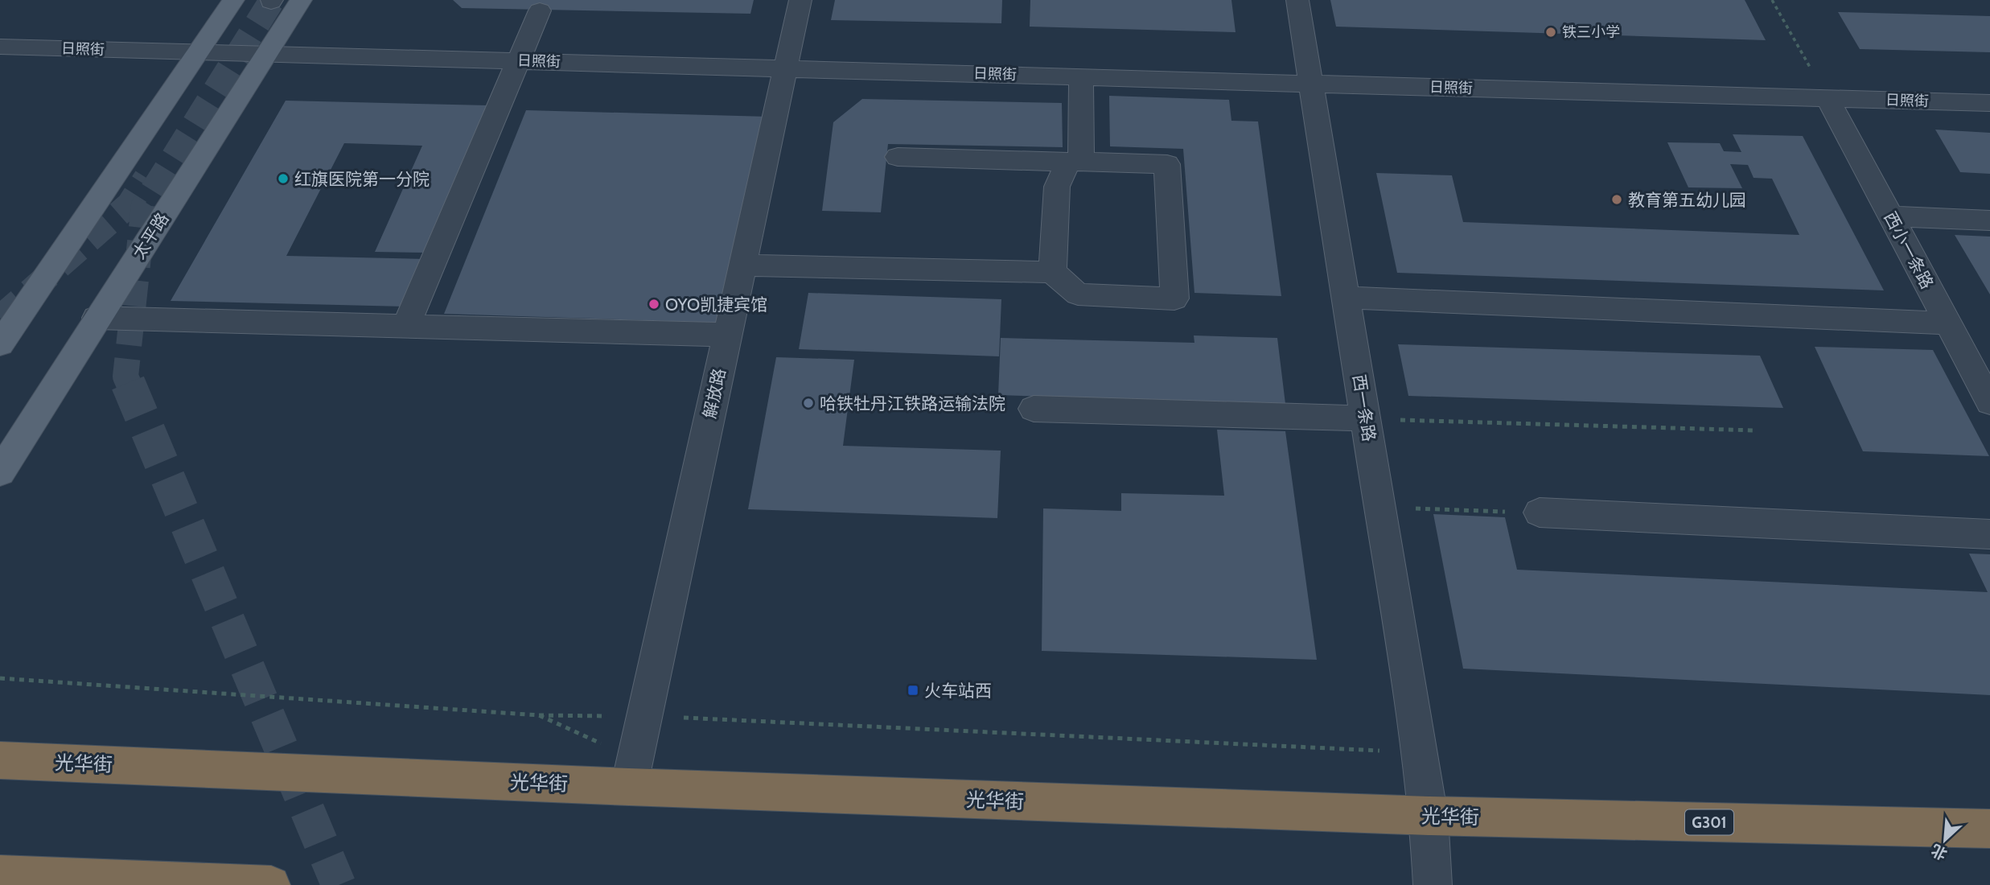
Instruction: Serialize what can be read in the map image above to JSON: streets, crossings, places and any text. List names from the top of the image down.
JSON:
{
  "streets": {
    "highway": ["光华街", "G301"],
    "main road": ["太平路"],
    "street": [
      "日照街",
      "西小一条路",
      "解放路",
      "西一条路"
    ]
  },
  "crossings": [
    ["日照街", "太平路"],
    ["日照街", "西小一条路"],
    ["日照街", "解放路"],
    ["日照街", "西一条路"],
    ["解放路", "光华街"],
    ["西一条路", "光华街"]
  ],
  "places": {
    "other": [
      "铁三小学",
      "红旗医院第一分院",
      "教育第五幼儿园",
      "OYO凯捷宾馆",
      "哈铁牡丹江铁路运输法院"
    ],
    "transit": ["火车站西"]
  },
  "north": "bottom left"
}
